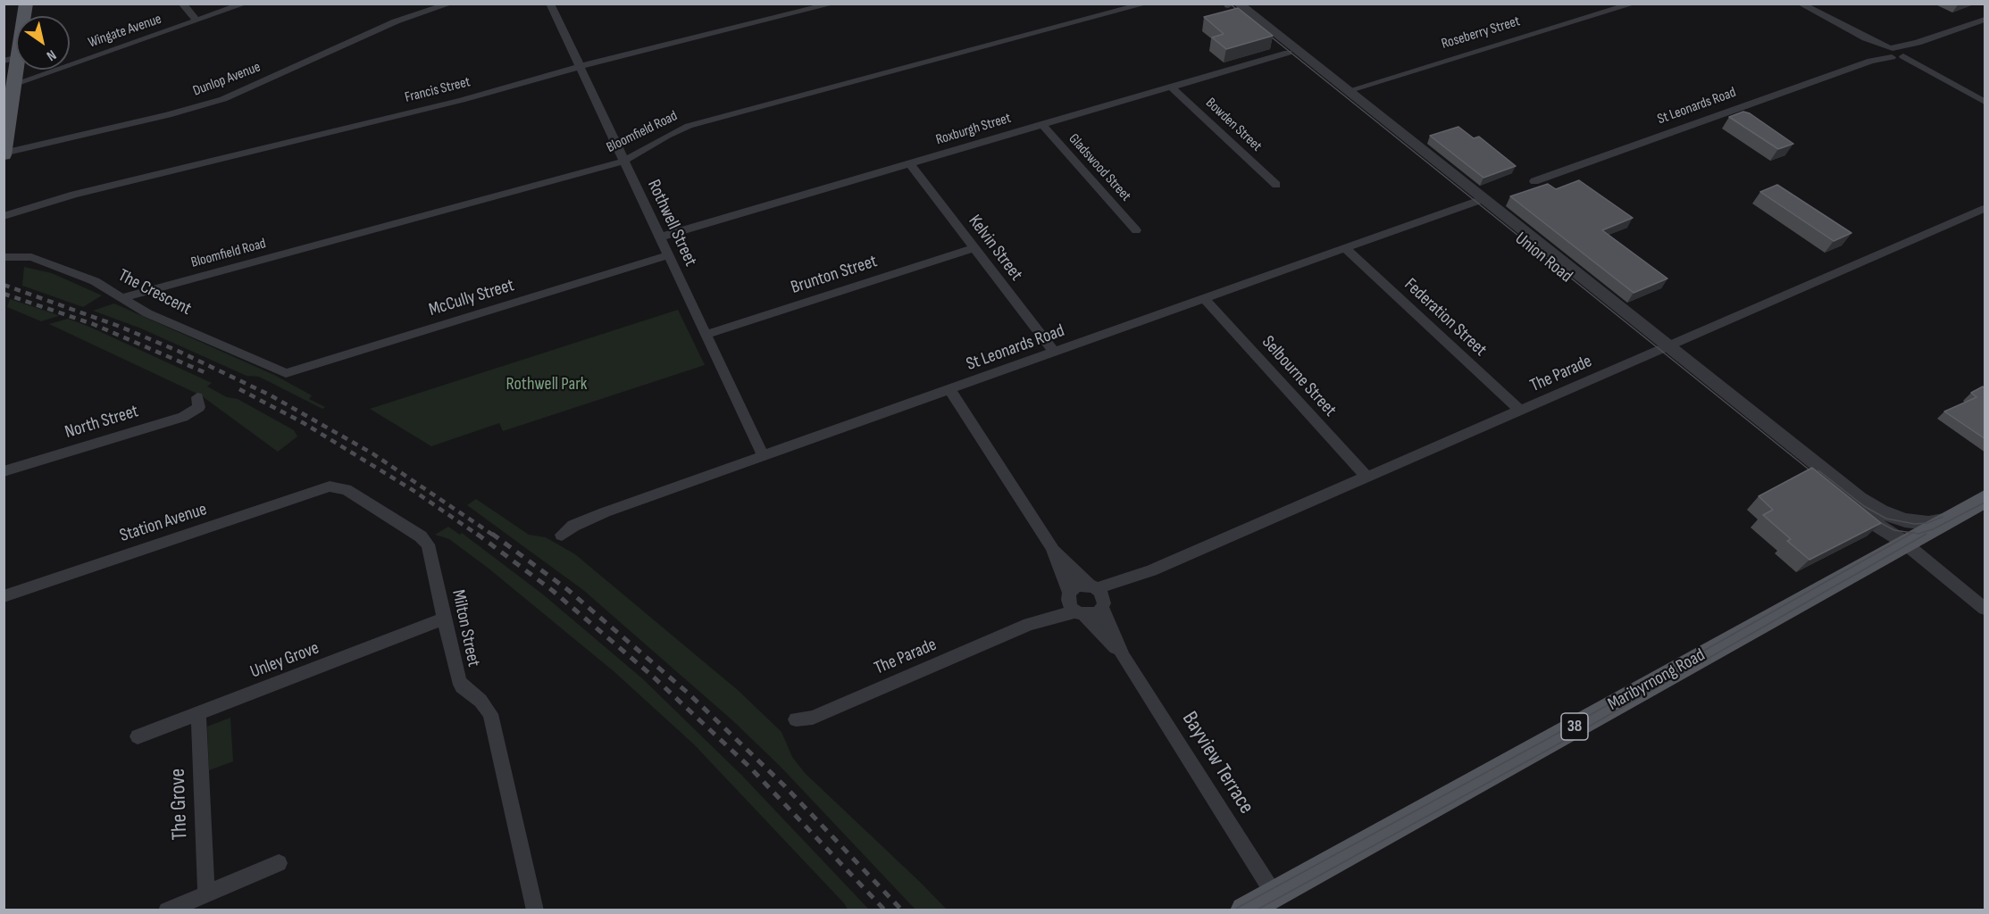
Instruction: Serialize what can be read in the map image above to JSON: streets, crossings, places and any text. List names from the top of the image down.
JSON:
{
  "streets": {
    "main road": ["Maribyrnong Road", "38"],
    "street": [
      "Wingate Avenue",
      "Roseberry Street",
      "Dunlop Avenue",
      "Francis Street",
      "St Leonards Road",
      "Bowden Street",
      "Roxburgh Street",
      "Bloomfield Road",
      "Gladswood Street",
      "Rothwell Street",
      "Kelvin Street",
      "Union Road",
      "Brunton Street",
      "The Crescent",
      "McCully Street",
      "Federation Street",
      "The Parade",
      "Selbourne Street",
      "North Street",
      "Station Avenue",
      "Milton Street",
      "Unley Grove",
      "Bayview Terrace",
      "The Grove"
    ]
  },
  "crossings": [
    ["Roseberry Street", "Union Road"],
    ["Francis Street", "Rothwell Street"],
    ["St Leonards Road", "Rothwell Street"],
    ["St Leonards Road", "Kelvin Street"],
    ["St Leonards Road", "Union Road"],
    ["St Leonards Road", "Federation Street"],
    ["St Leonards Road", "Selbourne Street"],
    ["St Leonards Road", "Bayview Terrace"],
    ["Bowden Street", "Roxburgh Street"],
    ["Roxburgh Street", "Gladswood Street"],
    ["Roxburgh Street", "Rothwell Street"],
    ["Roxburgh Street", "Kelvin Street"],
    ["Roxburgh Street", "Union Road"],
    ["Bloomfield Road", "Rothwell Street"],
    ["Bloomfield Road", "The Crescent"],
    ["Rothwell Street", "Brunton Street"],
    ["Rothwell Street", "McCully Street"],
    ["Kelvin Street", "Brunton Street"],
    ["Union Road", "The Parade"],
    ["Union Road", "Maribyrnong Road"],
    ["The Crescent", "McCully Street"],
    ["Federation Street", "The Parade"],
    ["The Parade", "Selbourne Street"],
    ["The Parade", "Bayview Terrace"],
    ["Station Avenue", "Milton Street"],
    ["Milton Street", "Unley Grove"],
    ["Unley Grove", "The Grove"],
    ["Maribyrnong Road", "Bayview Terrace"]
  ],
  "parks": ["Rothwell Park"],
  "north": "bottom right"
}
